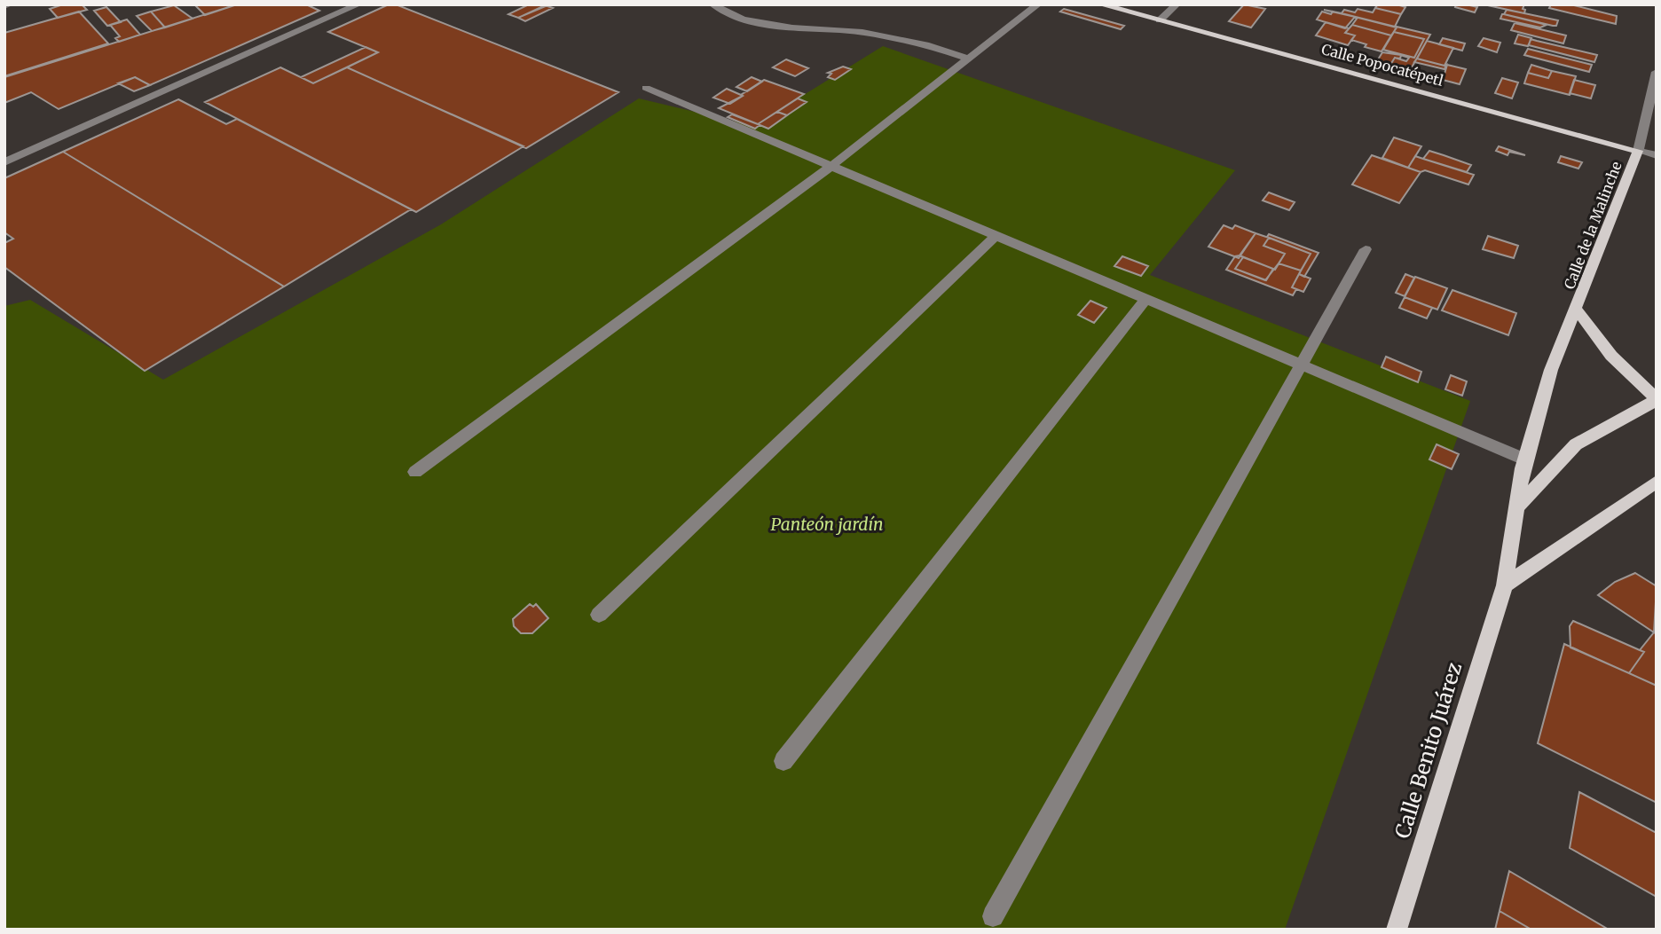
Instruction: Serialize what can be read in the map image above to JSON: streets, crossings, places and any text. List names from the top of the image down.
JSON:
{
  "streets": {
    "main road": ["Calle Popocatépetl", "Calle de la Malinche", "Calle Benito Juárez"]
  },
  "crossings": [
    ["Calle Popocatépetl", "Calle de la Malinche"],
    ["Calle de la Malinche", "Calle Benito Juárez"]
  ],
  "parks": ["Panteón jardín"]
}
